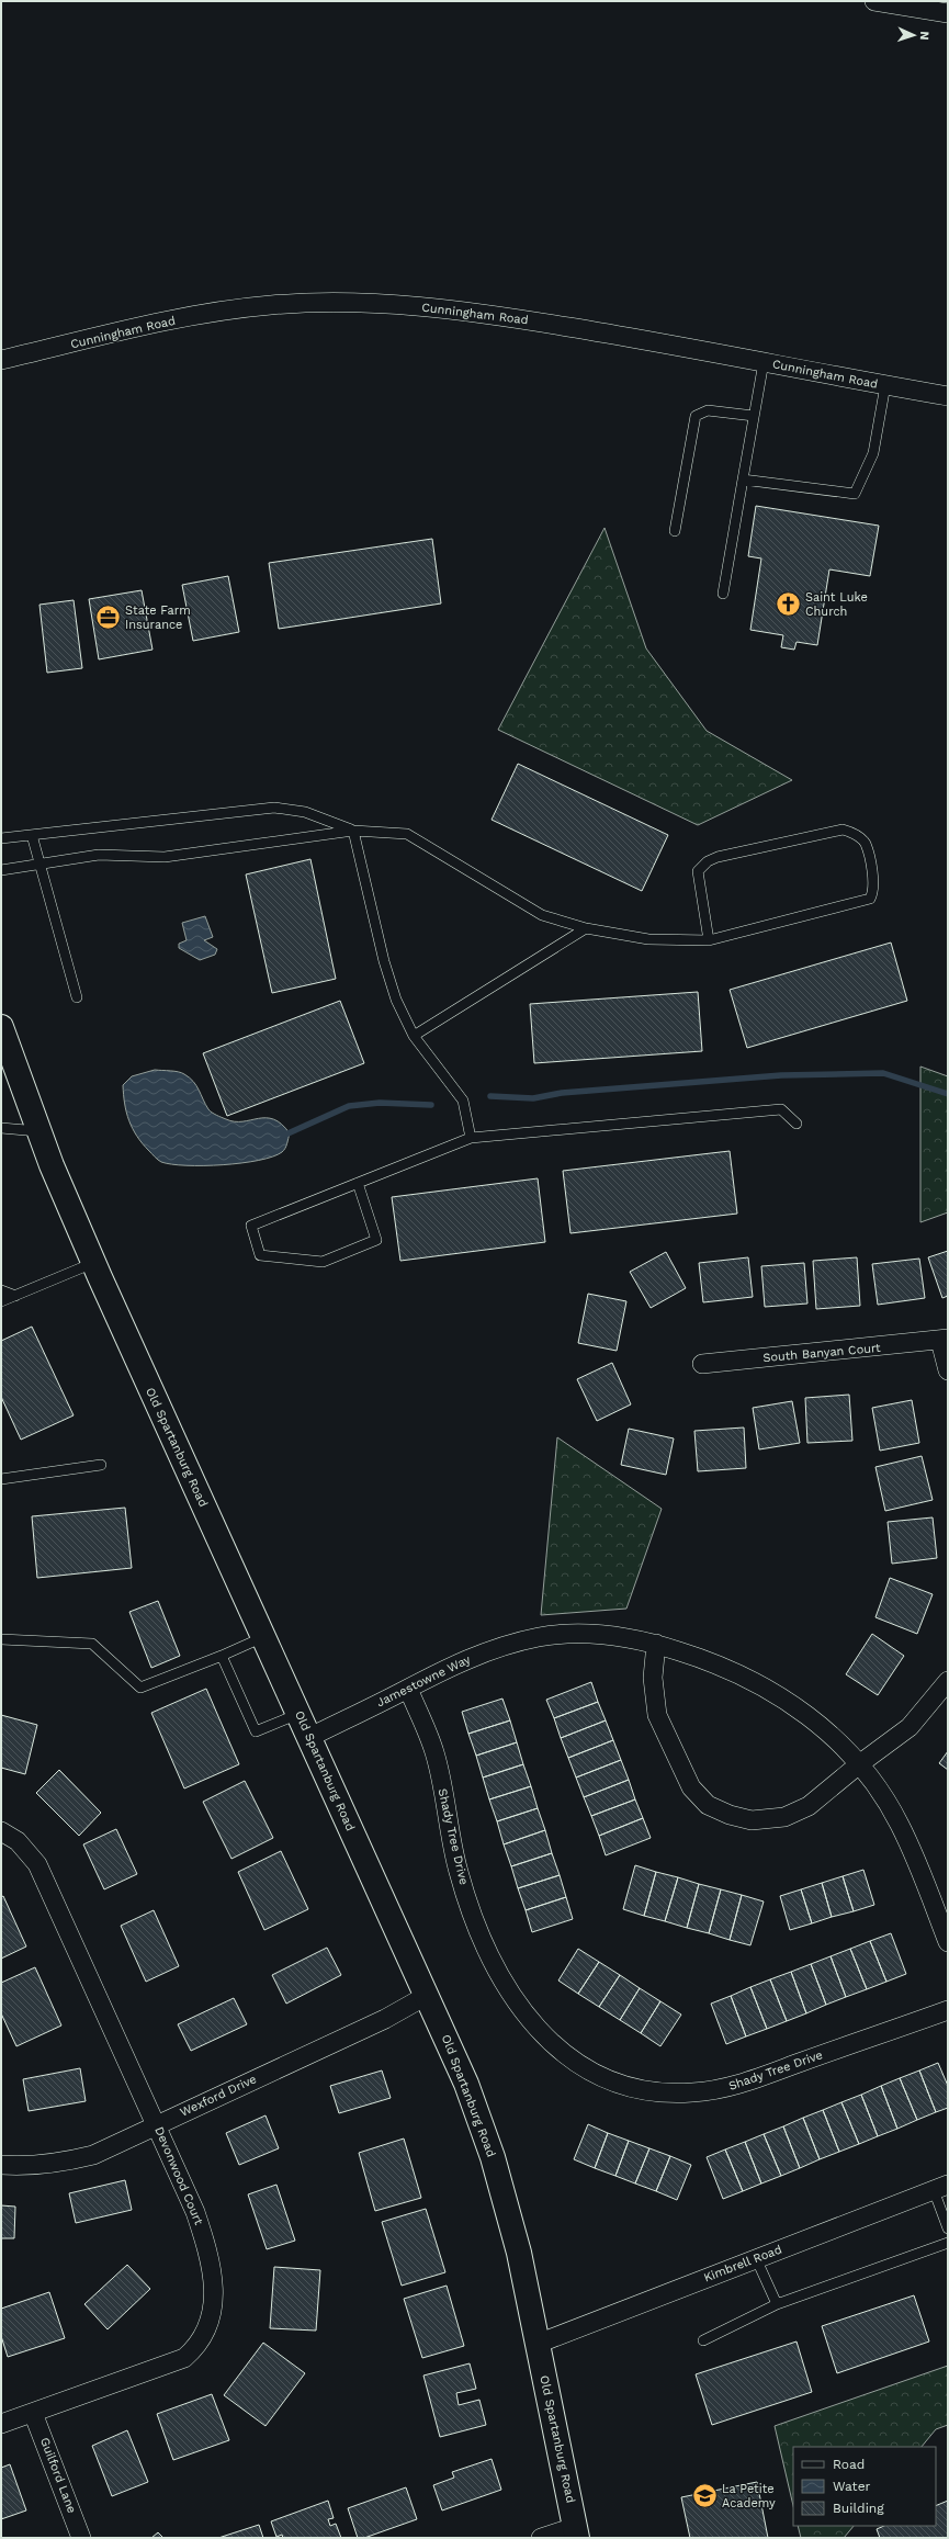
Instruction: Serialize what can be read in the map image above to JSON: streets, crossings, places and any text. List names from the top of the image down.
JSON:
{
  "streets": {
    "main road": ["Old Spartanburg Road"],
    "street": [
      "Cunningham Road",
      "South Banyan Court",
      "Jamestowne Way",
      "Shady Tree Drive",
      "Wexford Drive",
      "Devonwood Court",
      "Kimbrell Road",
      "Guilford Lane"
    ]
  },
  "crossings": [
    ["Old Spartanburg Road", "Jamestowne Way"],
    ["Old Spartanburg Road", "Wexford Drive"],
    ["Old Spartanburg Road", "Kimbrell Road"],
    ["Jamestowne Way", "Shady Tree Drive"],
    ["Wexford Drive", "Devonwood Court"],
    ["Devonwood Court", "Guilford Lane"]
  ],
  "places": {
    "church": ["Saint Luke Church"],
    "office": ["State Farm Insurance"],
    "school or university": ["La Petite Academy"]
  },
  "legend": ["Road", "Water", "Building"],
  "north": "right"
}
